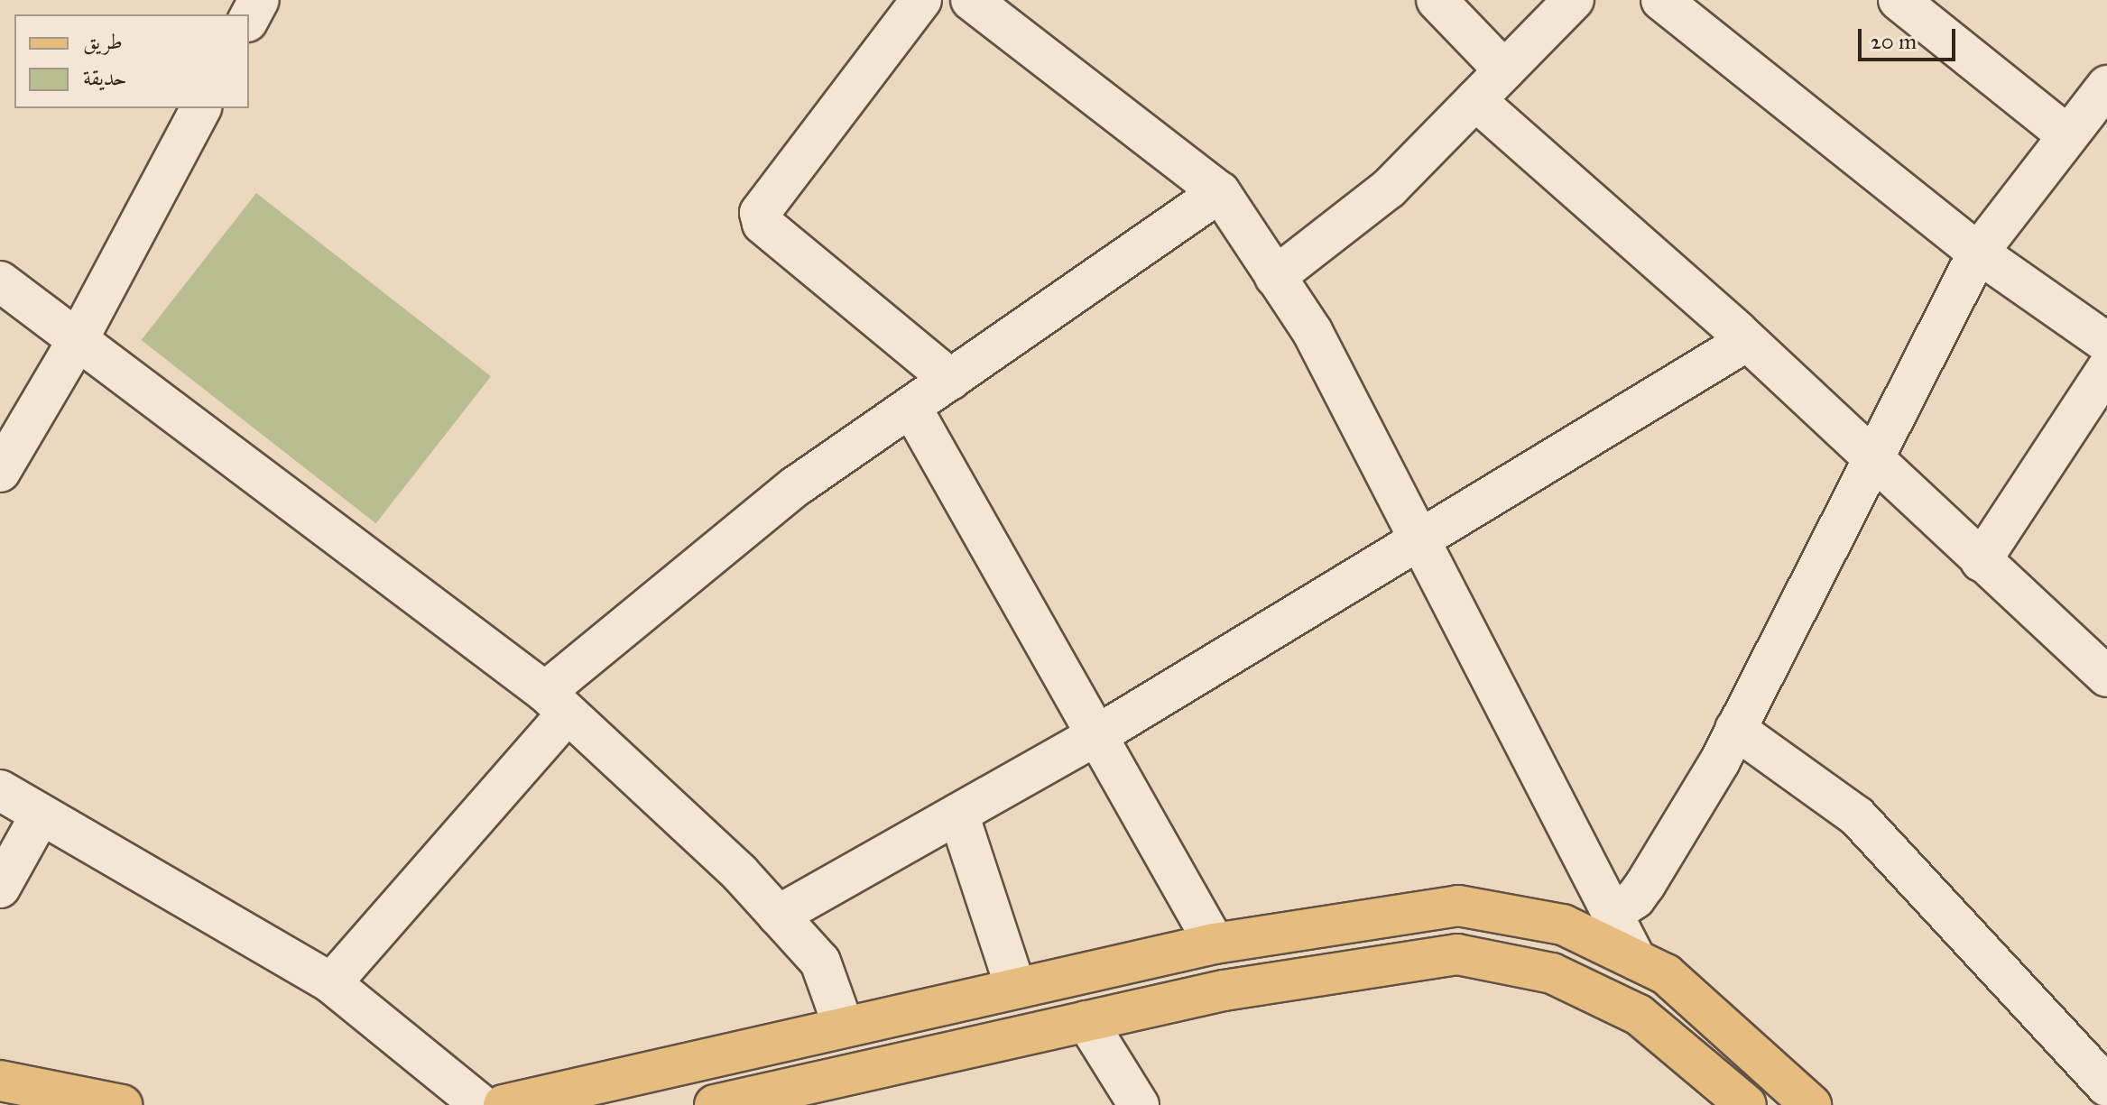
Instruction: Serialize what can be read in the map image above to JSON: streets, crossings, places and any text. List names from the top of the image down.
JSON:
{
  "legend": ["طريق", "حديقة"],
  "scale_bar": "20 m"
}
